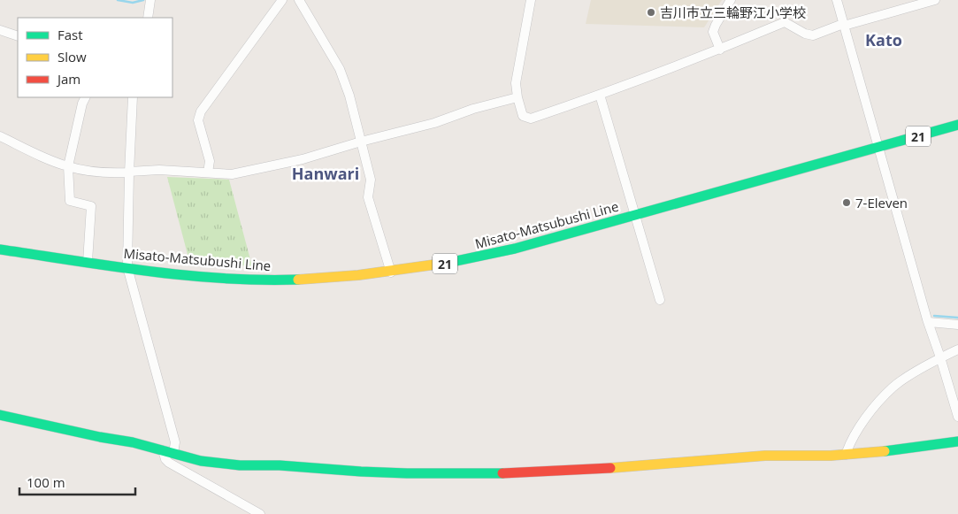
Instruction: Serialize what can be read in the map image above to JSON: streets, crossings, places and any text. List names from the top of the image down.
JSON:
{
  "streets": {
    "main road": ["21", "Misato-Matsubushi Line"]
  },
  "districts": ["Kato", "Hanwari"],
  "places": ["吉川市立三輪野江小学校", "7-Eleven"],
  "legend": ["Fast", "Slow", "Jam"],
  "scale_bar": "100 m"
}
